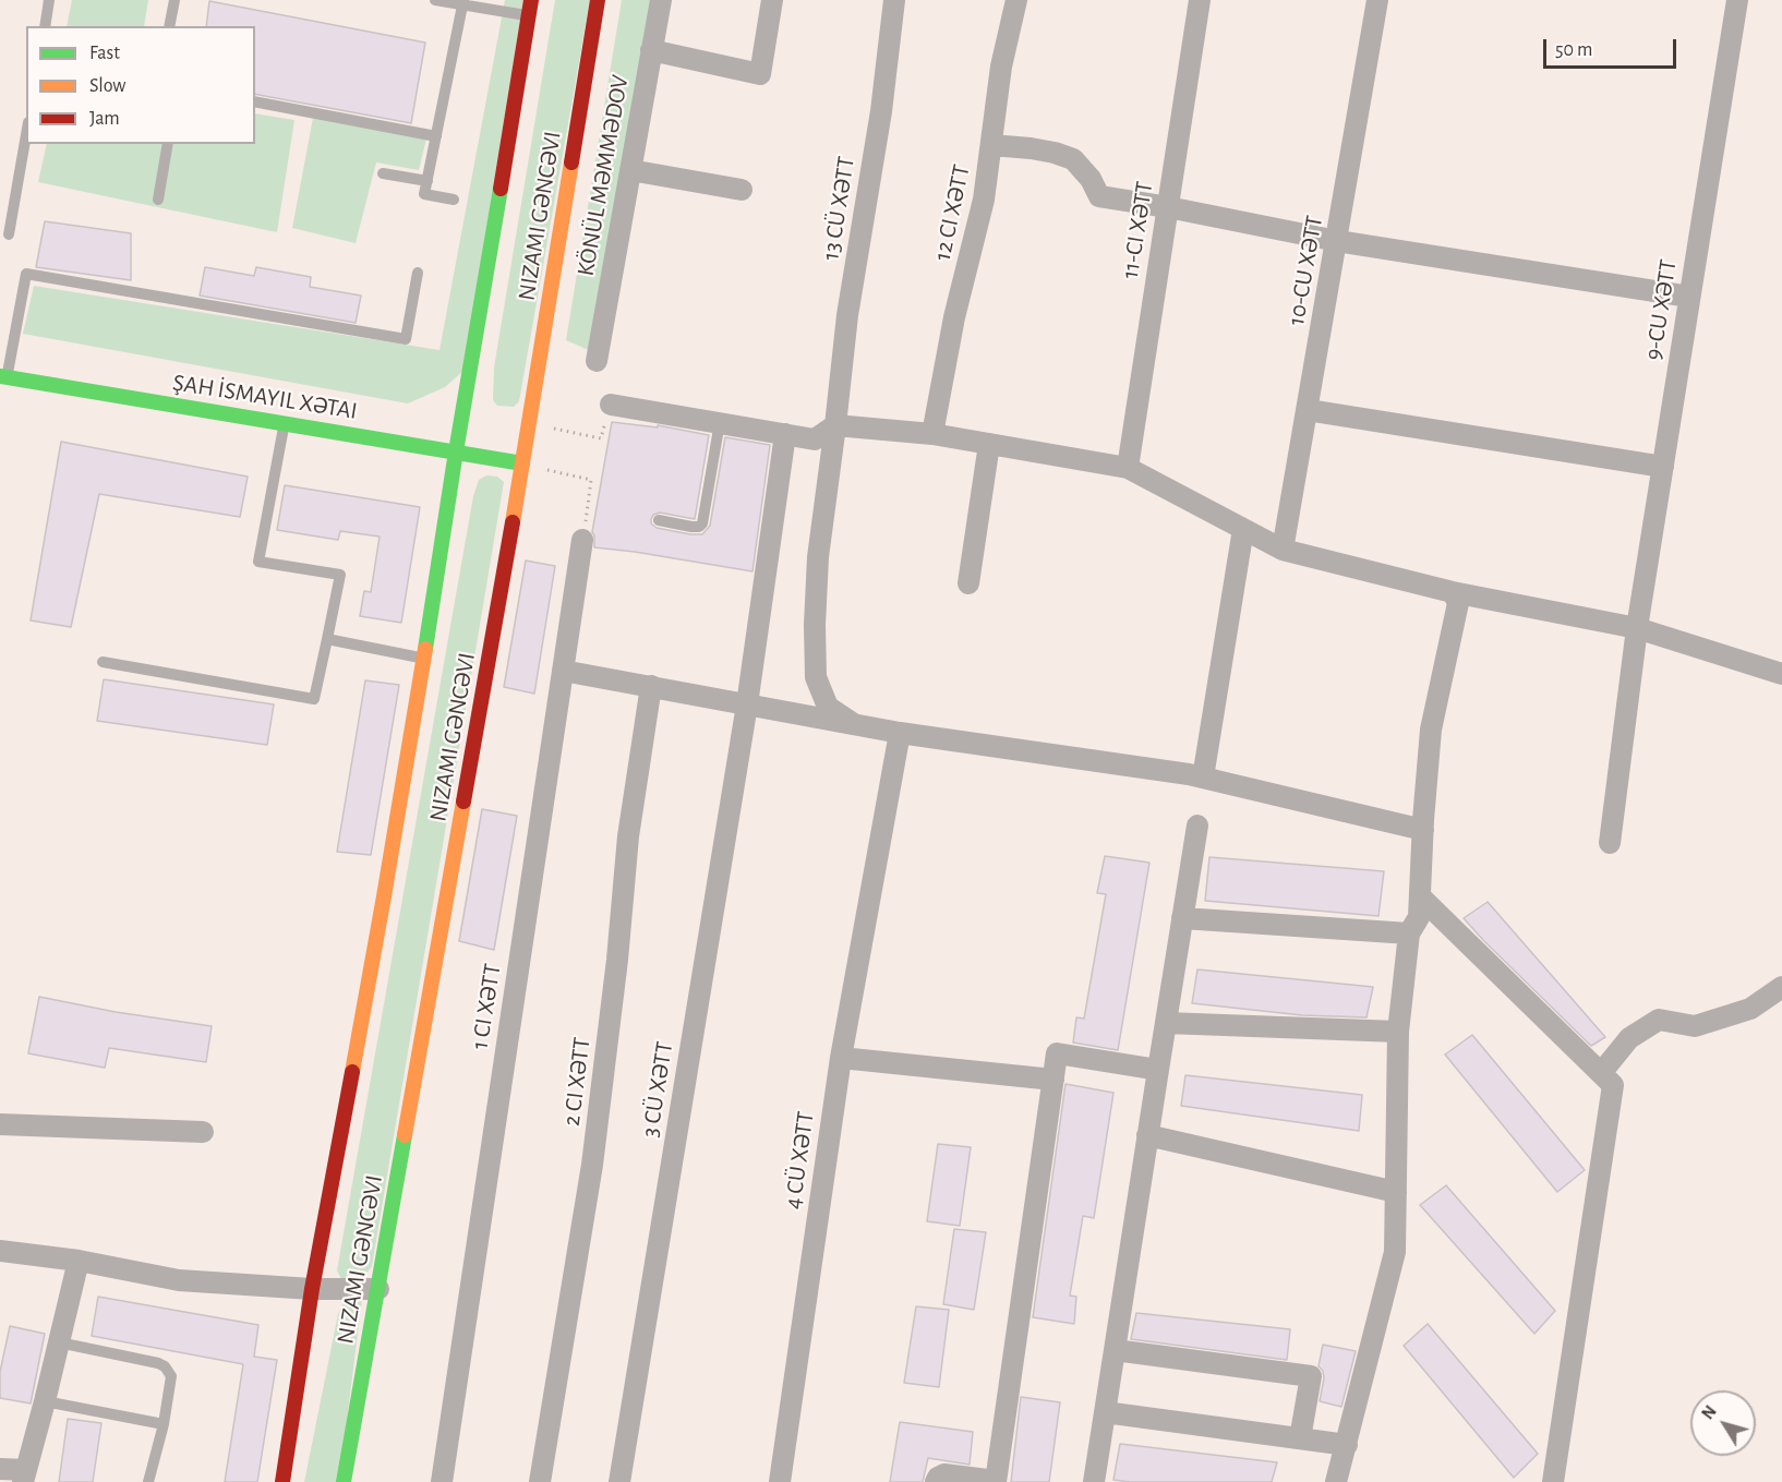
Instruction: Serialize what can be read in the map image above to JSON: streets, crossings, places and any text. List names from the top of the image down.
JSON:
{
  "streets": {
    "main road": ["NIZAMI GƏNCƏVI"],
    "street": [
      "KÖNÜL MƏMMƏDOV",
      "13 CÜ XƏTT",
      "12 CI XƏTT",
      "11-CI XƏTT",
      "10-CU XƏTT",
      "9-CU XƏTT",
      "1 CI XƏTT",
      "2 CI XƏTT",
      "3 CÜ XƏTT",
      "4 CÜ XƏTT"
    ]
  },
  "legend": ["Fast", "Slow", "Jam"],
  "scale_bar": "50 m",
  "north": "top left"
}
